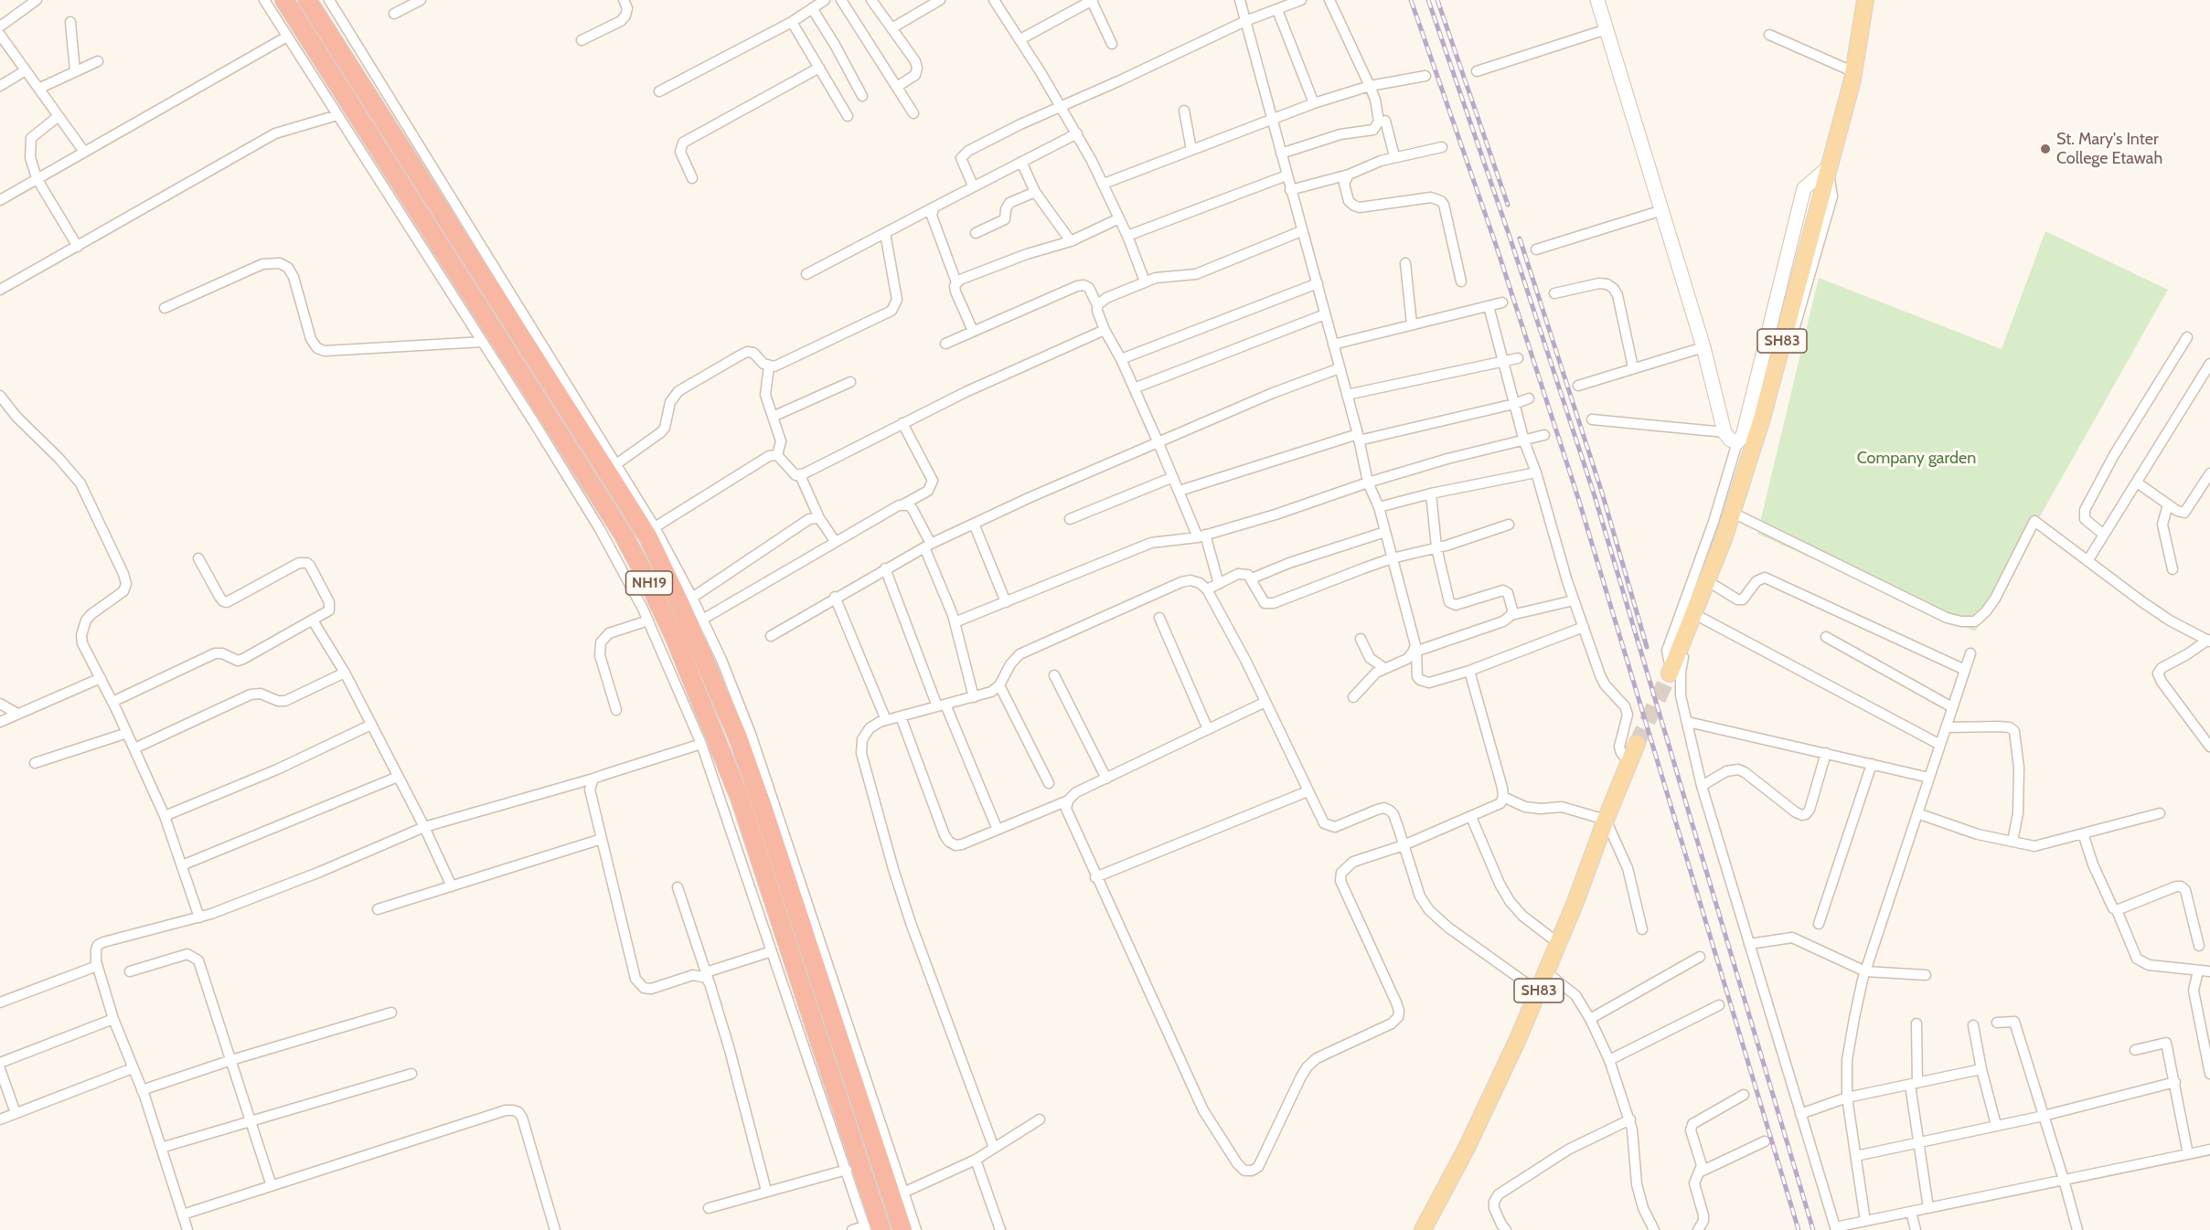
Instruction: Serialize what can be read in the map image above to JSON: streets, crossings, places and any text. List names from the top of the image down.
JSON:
{
  "streets": {
    "highway": ["NH19"],
    "main road": ["SH83"]
  },
  "parks": ["Company garden"],
  "places": ["St. Mary's Inter College Etawah"]
}
